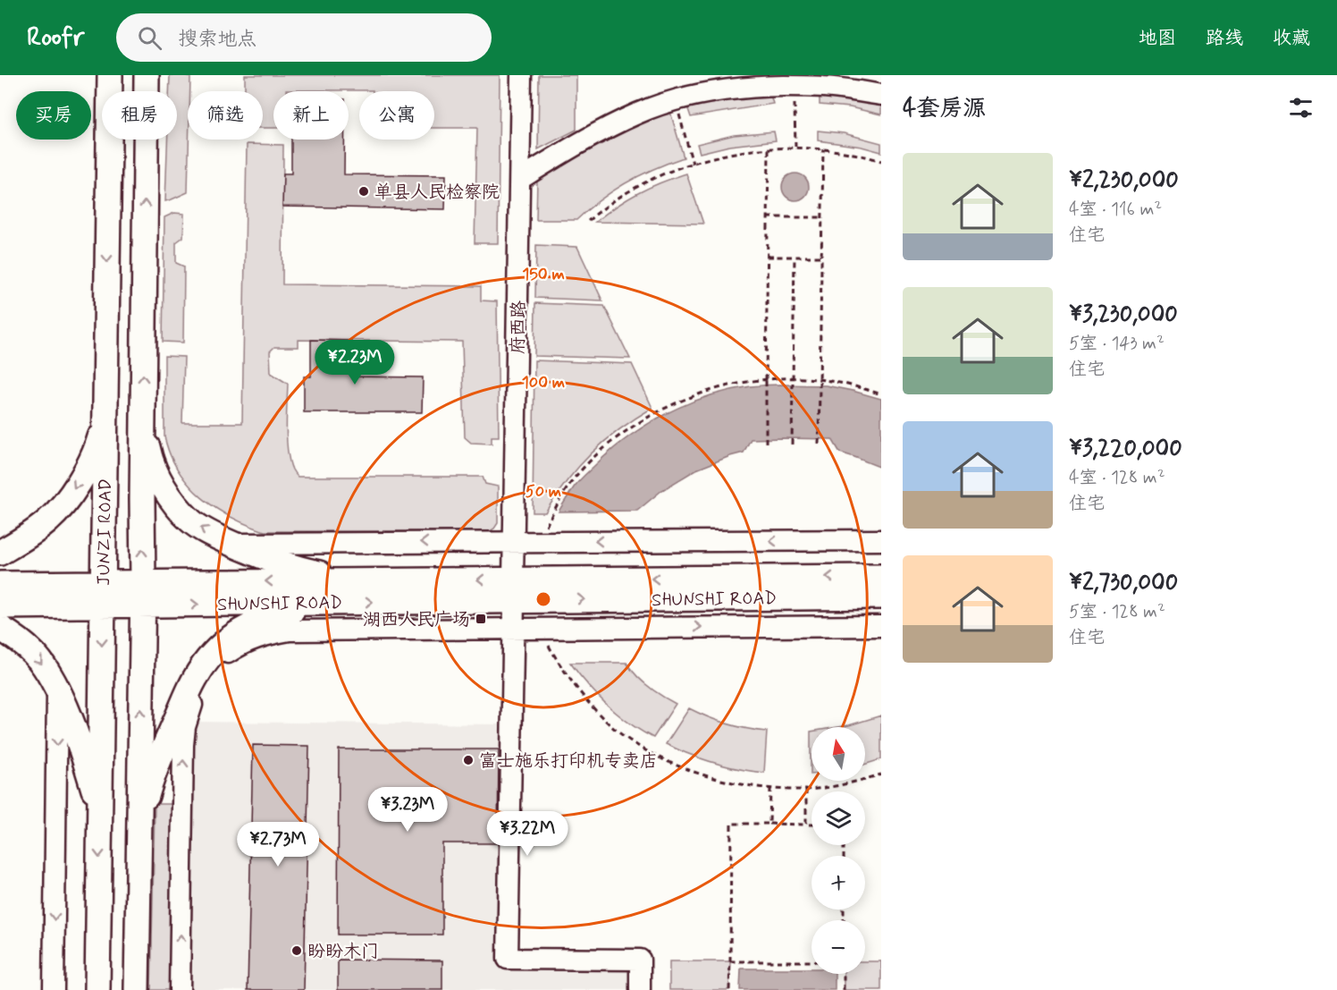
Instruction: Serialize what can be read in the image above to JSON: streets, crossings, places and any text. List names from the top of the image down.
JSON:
{
  "streets": {
    "main road": ["JUNZI ROAD", "SHUNSHI ROAD"],
    "street": ["府西路"]
  },
  "crossings": [
    ["府西路", "SHUNSHI ROAD"],
    ["JUNZI ROAD", "SHUNSHI ROAD"]
  ],
  "places": {
    "other": ["单县人民检察院", "富士施乐打印机专卖店", "盼盼木门"],
    "transit": ["湖西人民广场"]
  },
  "north": "top",
  "page": {
    "header": "Roofr",
    "search": "搜索地点",
    "nav": ["地图", "路线", "收藏"],
    "heading": "4套房源",
    "chip": [
      "买房",
      "租房",
      "筛选",
      "新上",
      "公寓"
    ],
    "list": [
      {
        "name": "¥2,230,000",
        "note": "4室 · 116 m² · 住宅"
      },
      {
        "name": "¥3,230,000",
        "note": "5室 · 143 m² · 住宅"
      },
      {
        "name": "¥3,220,000",
        "note": "4室 · 128 m² · 住宅"
      },
      {
        "name": "¥2,730,000",
        "note": "5室 · 128 m² · 住宅"
      }
    ],
    "price": [
      "¥2.23M",
      "¥3.23M",
      "¥3.22M",
      "¥2.73M"
    ],
    "map_buttons": ["+", "−"]
  },
  "rings": ["150 m", "100 m", "50 m"]
}
